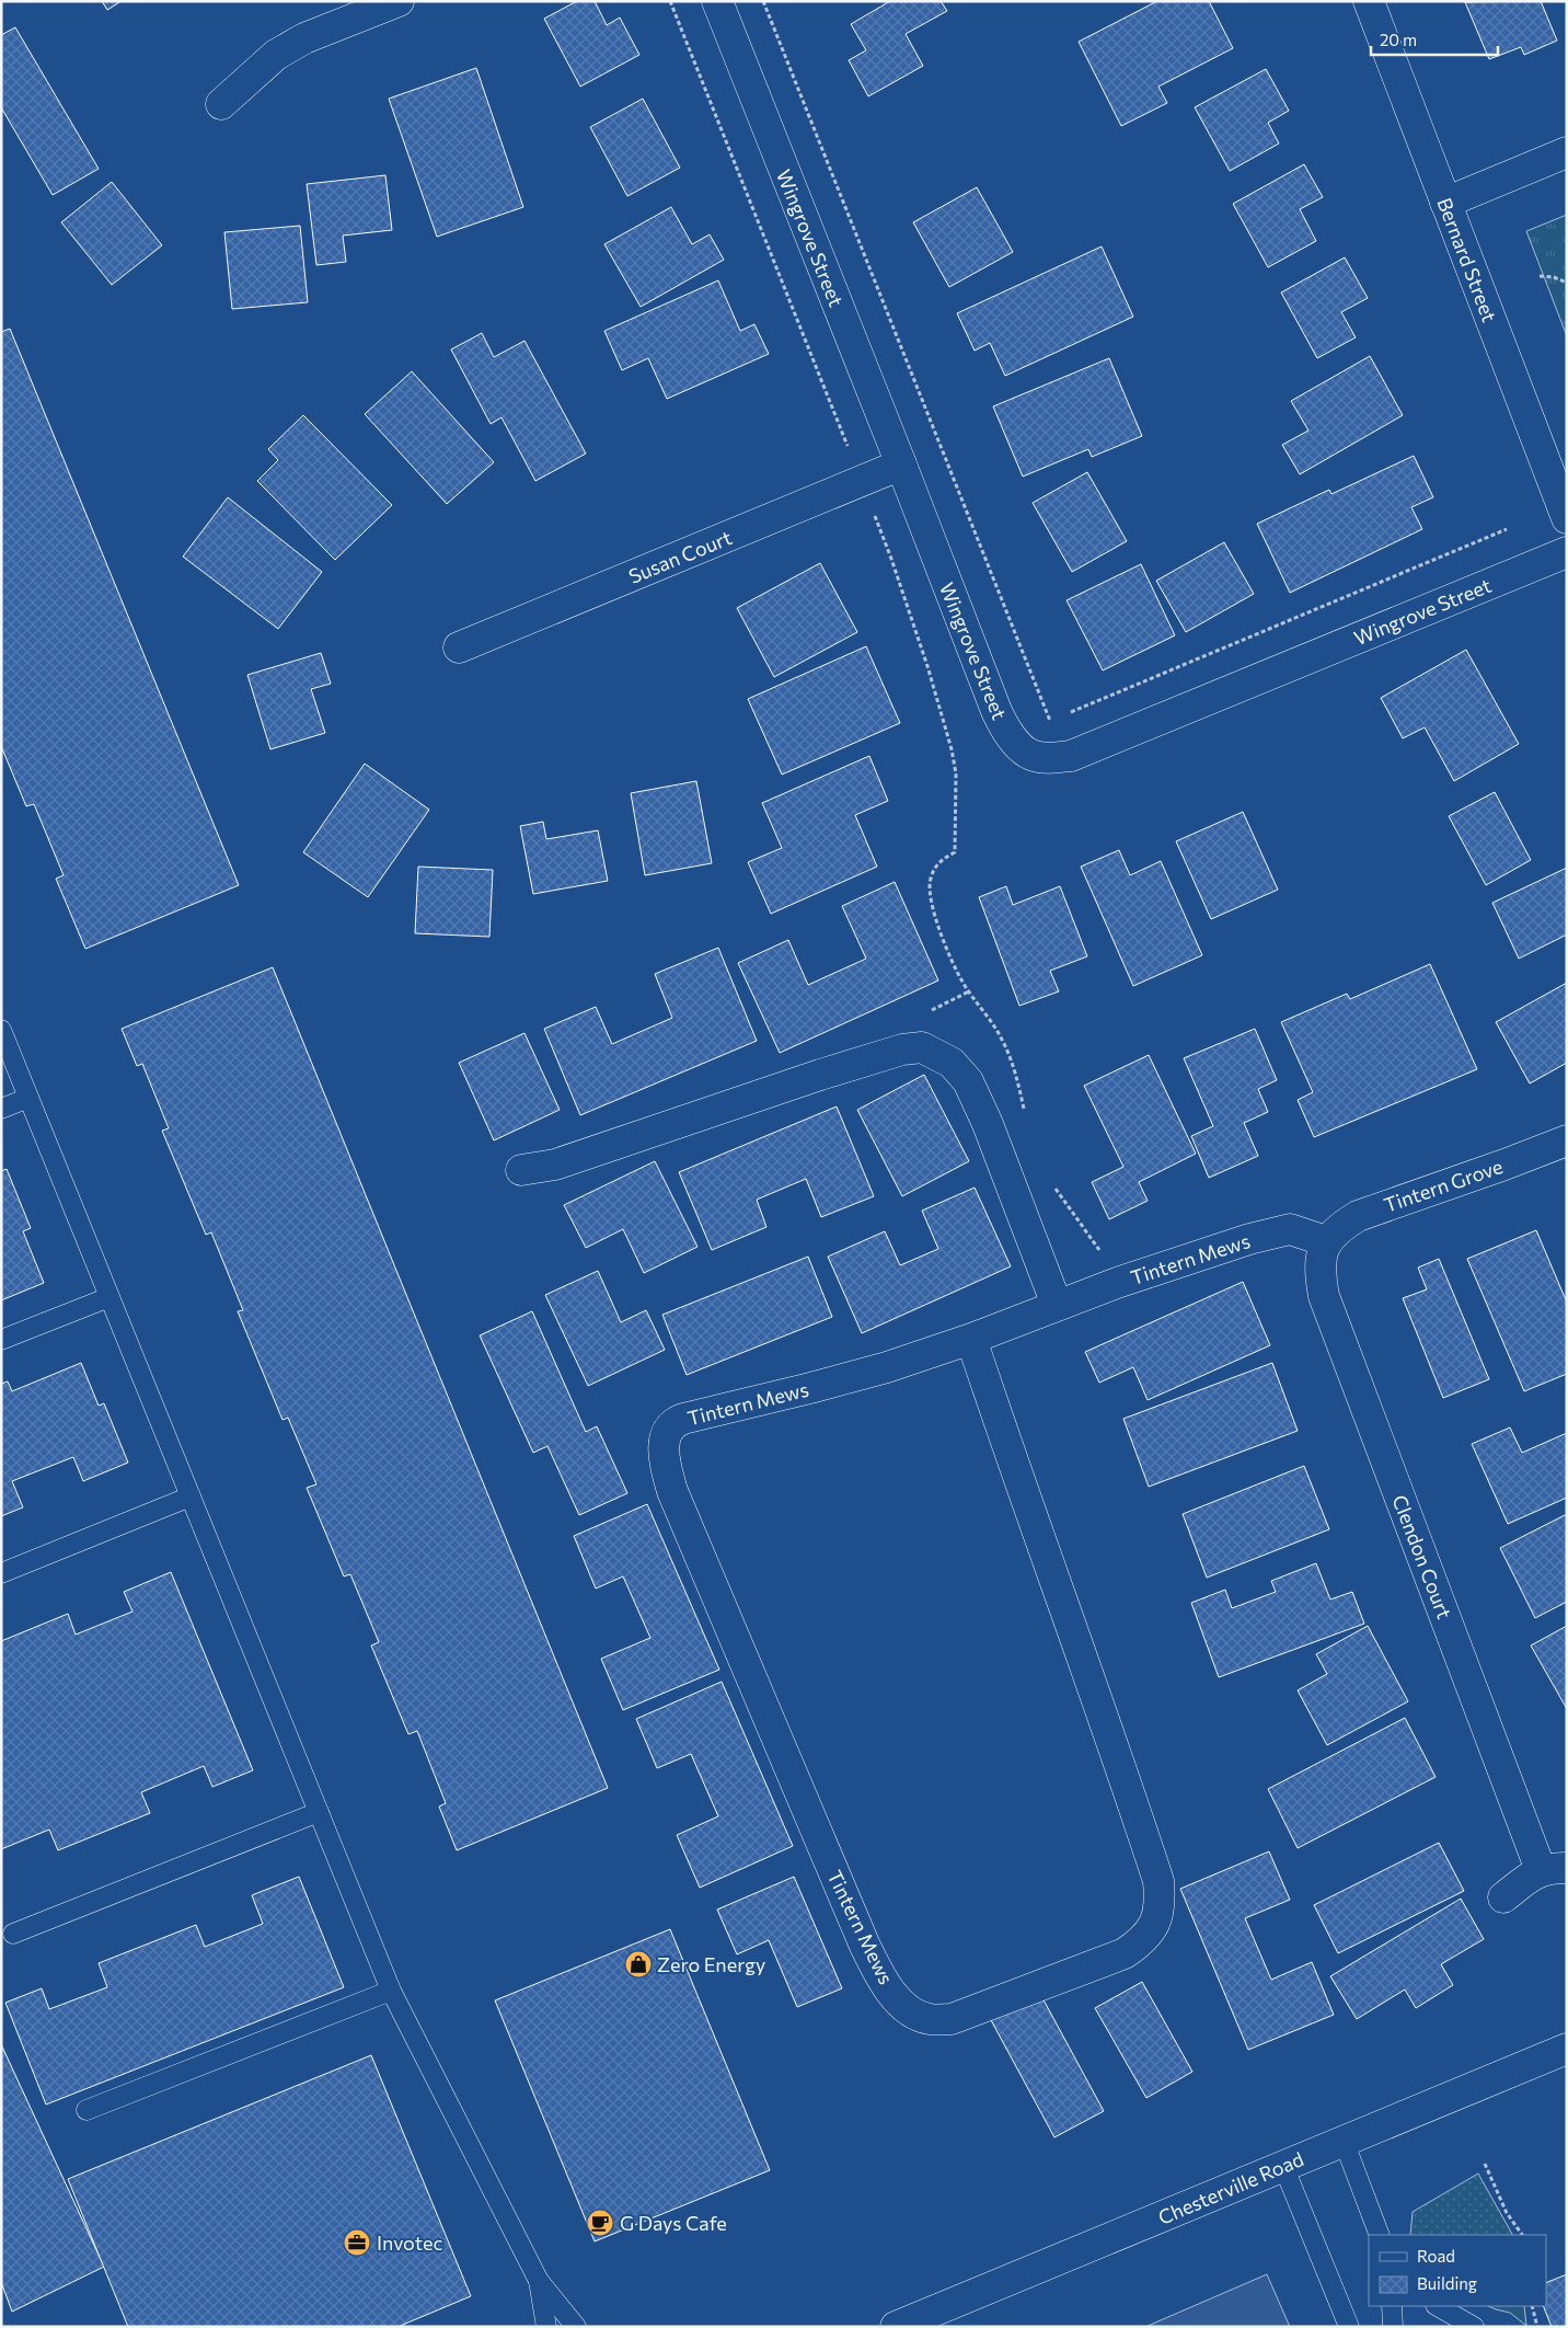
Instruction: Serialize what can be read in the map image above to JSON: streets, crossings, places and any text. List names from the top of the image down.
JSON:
{
  "streets": {
    "street": [
      "Wingrove Street",
      "Bernard Street",
      "Susan Court",
      "Tintern Grove",
      "Tintern Mews",
      "Clendon Court",
      "Chesterville Road"
    ]
  },
  "crossings": [
    ["Wingrove Street", "Susan Court"],
    ["Tintern Grove", "Tintern Mews"],
    ["Tintern Grove", "Clendon Court"],
    ["Tintern Mews", "Clendon Court"]
  ],
  "places": {
    "shop": ["Zero Energy"],
    "cafe": ["G Days Cafe"],
    "office": ["Invotec"]
  },
  "legend": ["Road", "Building"],
  "scale_bar": "20 m"
}
